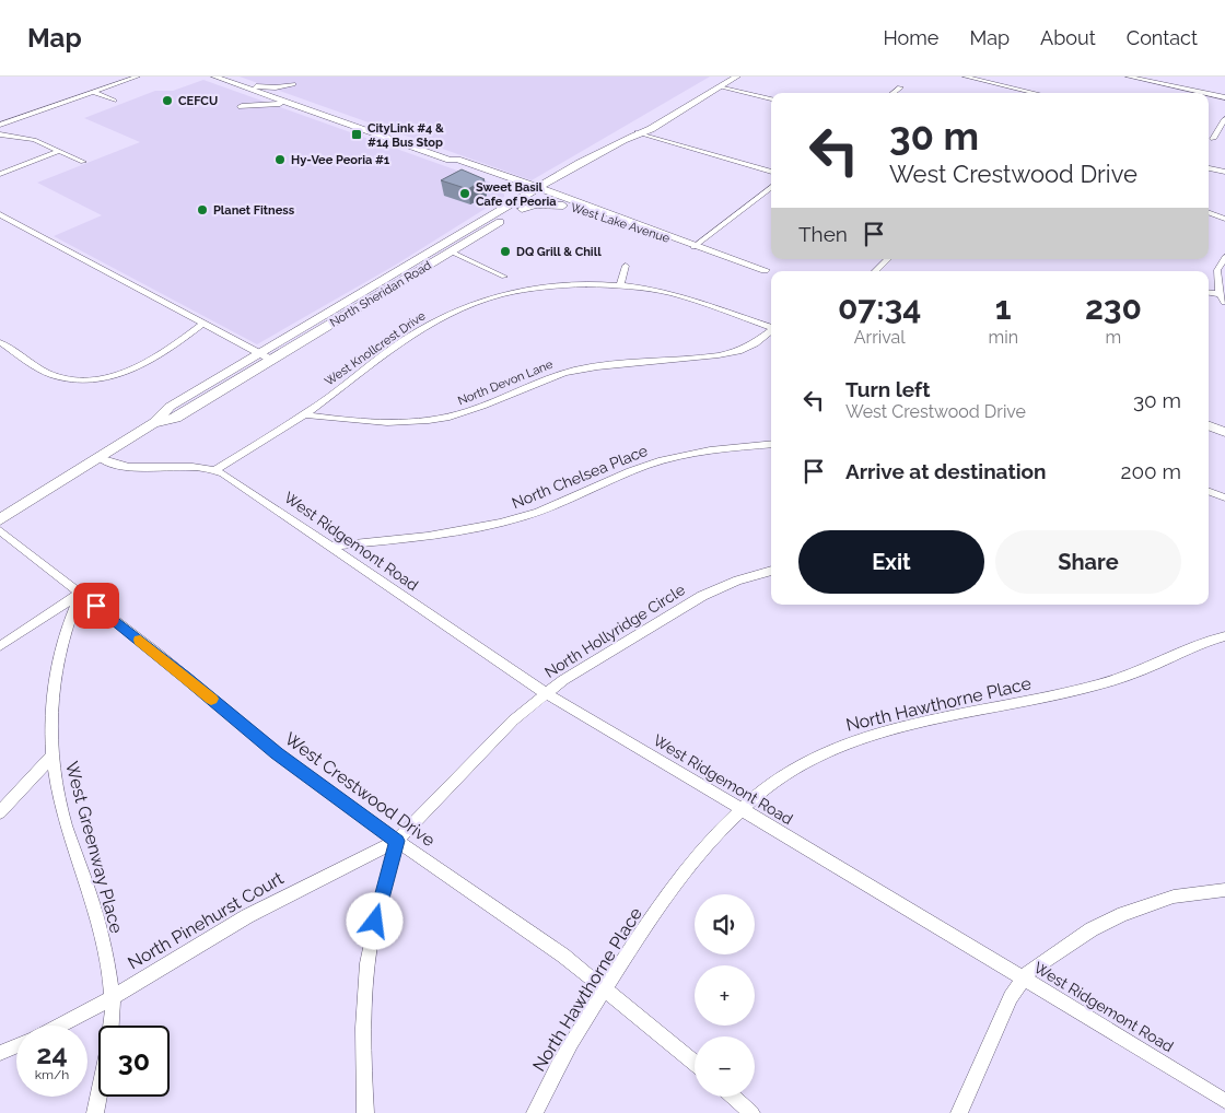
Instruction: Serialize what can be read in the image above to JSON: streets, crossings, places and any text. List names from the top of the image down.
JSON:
{
  "streets": {
    "main road": ["West Lake Avenue", "North Sheridan Road"],
    "street": [
      "West Knollcrest Drive",
      "North Devon Lane",
      "North Chelsea Place",
      "West Ridgemont Road",
      "North Hollyridge Circle",
      "North Hawthorne Place",
      "West Crestwood Drive",
      "West Greenway Place",
      "North Pinehurst Court"
    ]
  },
  "crossings": [
    ["West Lake Avenue", "North Sheridan Road"],
    ["West Knollcrest Drive", "North Devon Lane"],
    ["West Knollcrest Drive", "West Ridgemont Road"],
    ["North Chelsea Place", "West Ridgemont Road"],
    ["West Ridgemont Road", "North Hollyridge Circle"],
    ["West Ridgemont Road", "North Hawthorne Place"],
    ["North Hollyridge Circle", "West Crestwood Drive"],
    ["North Hollyridge Circle", "North Pinehurst Court"],
    ["North Hawthorne Place", "West Crestwood Drive"],
    ["West Crestwood Drive", "West Greenway Place"],
    ["West Crestwood Drive", "North Pinehurst Court"],
    ["West Greenway Place", "North Pinehurst Court"]
  ],
  "places": {
    "other": [
      "CEFCU",
      "Hy-Vee Peoria #1",
      "Sweet Basil Cafe of Peoria",
      "Planet Fitness",
      "DQ Grill & Chill"
    ],
    "transit": ["CityLink #4 & #14 Bus Stop"]
  },
  "page": {
    "header": "Map",
    "nav": [
      "Home",
      "Map",
      "About",
      "Contact"
    ],
    "turn": ["30 m", "West Crestwood Drive"],
    "then": "Then",
    "eta": [
      "07:34",
      "Arrival",
      "1",
      "min",
      "230",
      "m"
    ],
    "list": [
      {
        "name": "Turn left",
        "note": "West Crestwood Drive",
        "value": "30 m"
      },
      {
        "name": "Arrive at destination",
        "value": "200 m"
      }
    ],
    "buttons": ["Exit", "Share"],
    "map_buttons": ["+", "−"],
    "speed": "24 km/h",
    "limit": "30"
  }
}
